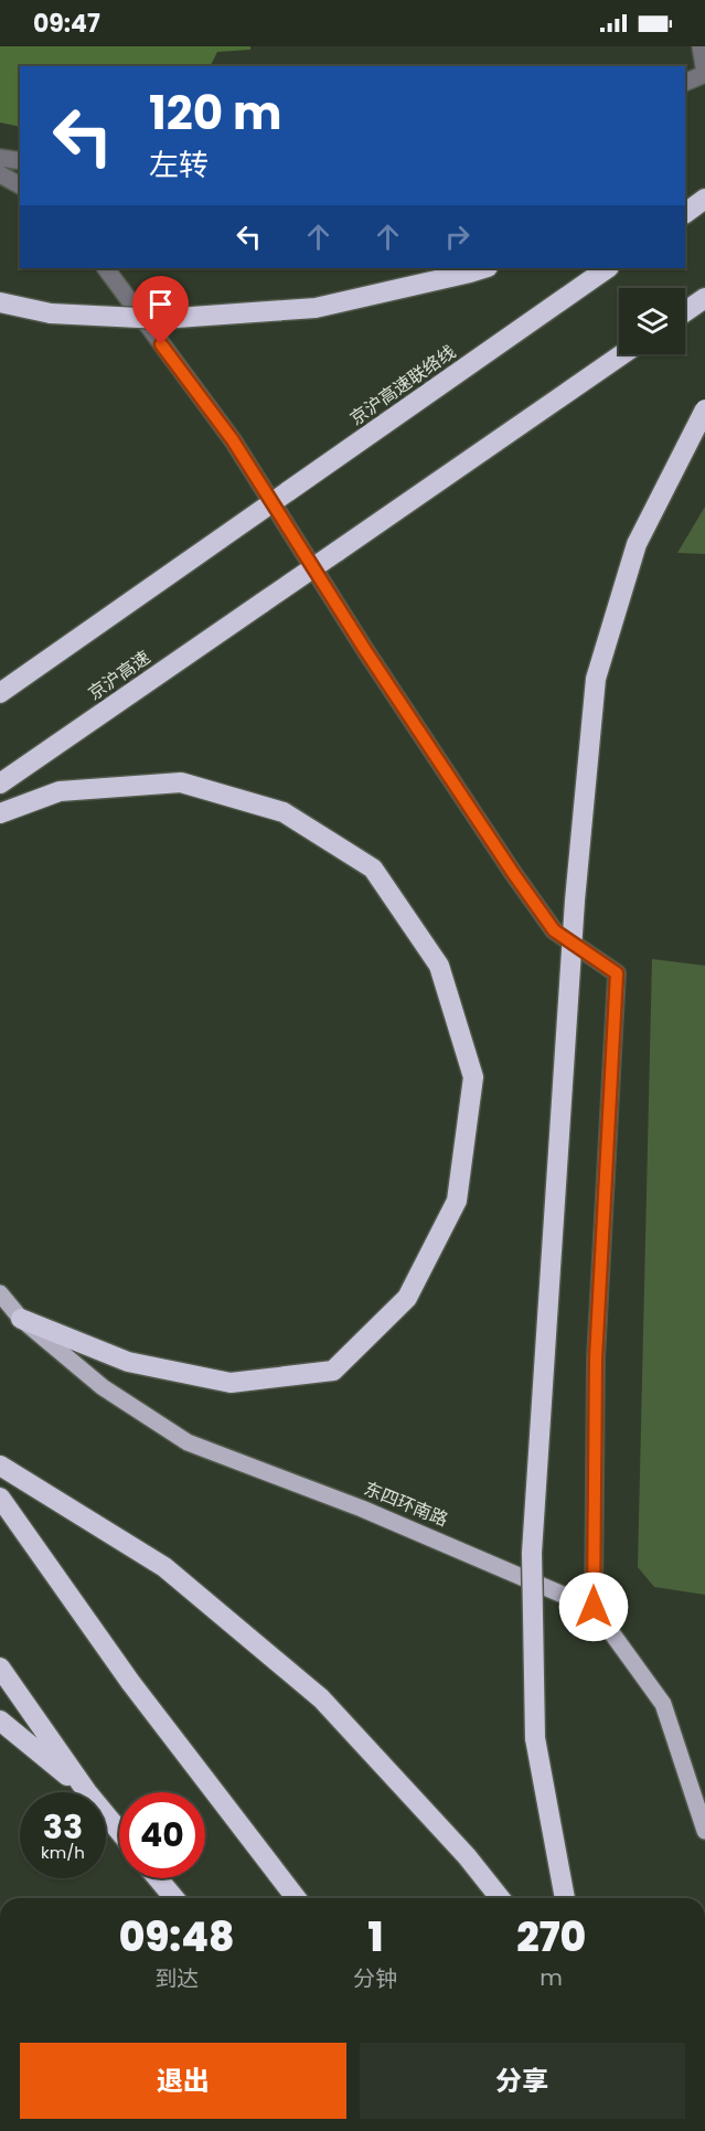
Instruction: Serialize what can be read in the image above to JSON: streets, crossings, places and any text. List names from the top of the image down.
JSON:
{
  "streets": {
    "highway": ["京沪高速联络线", "京沪高速"],
    "main road": ["东四环南路"]
  },
  "page": {
    "status": "09:47",
    "turn": ["120 m", "左转"],
    "speed": "33 km/h",
    "limit": "40",
    "eta": [
      "09:48",
      "到达",
      "1",
      "分钟",
      "270",
      "m"
    ],
    "buttons": ["退出", "分享"]
  }
}
